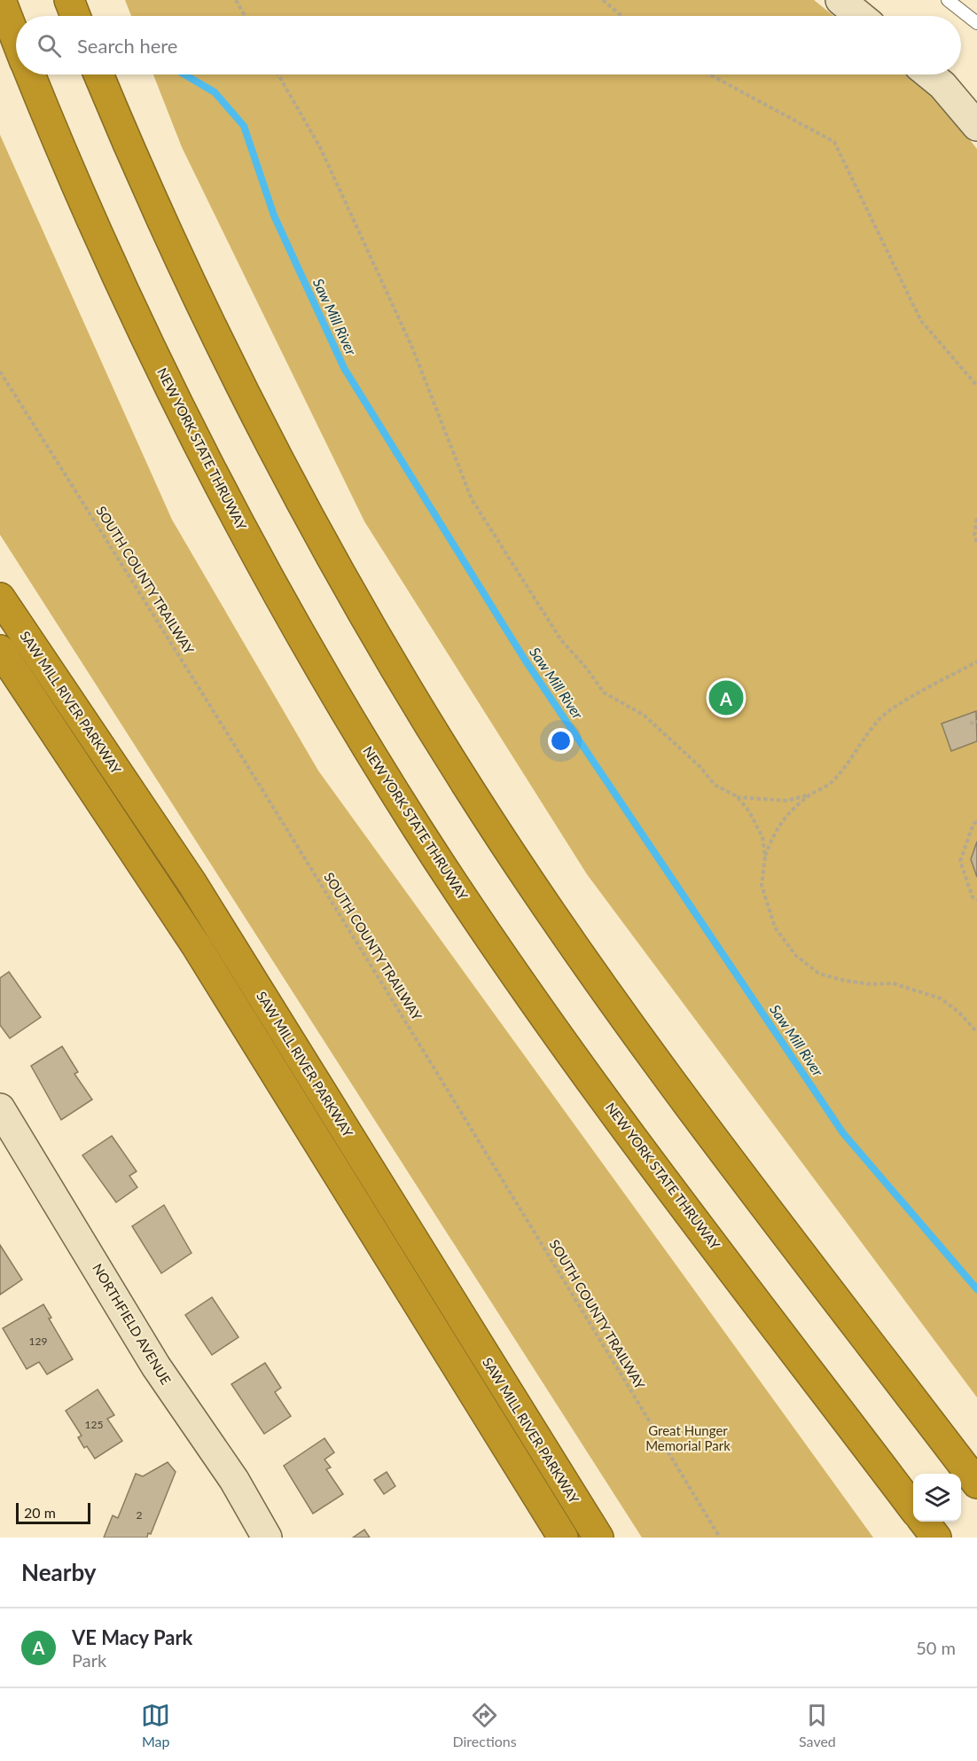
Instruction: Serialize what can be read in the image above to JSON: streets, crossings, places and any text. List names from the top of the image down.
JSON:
{
  "streets": {
    "highway": ["NEW YORK STATE THRUWAY", "SAW MILL RIVER PARKWAY"],
    "street": ["NORTHFIELD AVENUE"],
    "path": ["SOUTH COUNTY TRAILWAY"]
  },
  "water": ["Saw Mill River"],
  "parks": ["Great Hunger Memorial Park"],
  "house_numbers": ["129", "125", "2"],
  "scale_bar": "20 m",
  "page": {
    "search": "Search here",
    "pins": "A",
    "scale": "20 m",
    "heading": "Nearby",
    "list": [
      {
        "mark": "A",
        "name": "VE Macy Park",
        "note": "Park",
        "value": "50 m"
      }
    ],
    "nav": ["Map", "Directions", "Saved"]
  }
}
